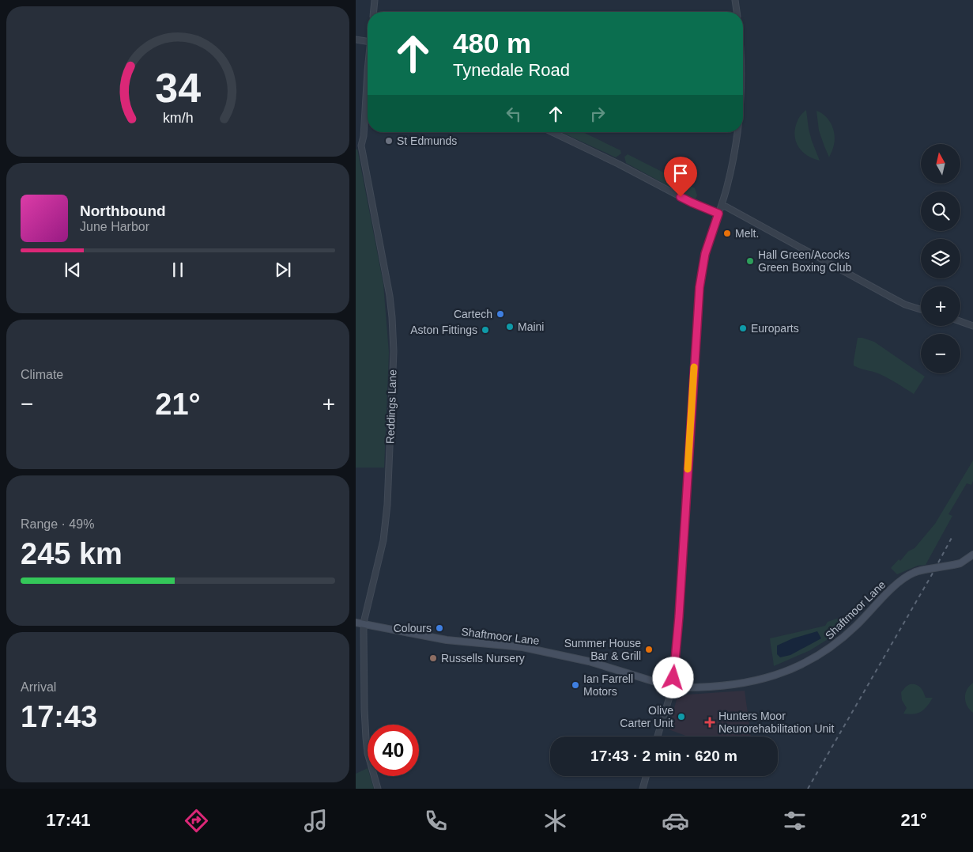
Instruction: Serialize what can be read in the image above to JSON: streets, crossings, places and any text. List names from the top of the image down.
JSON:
{
  "streets": {
    "main road": ["Shaftmoor Lane"],
    "street": ["Reddings Lane"]
  },
  "crossings": [
    ["Reddings Lane", "Shaftmoor Lane"]
  ],
  "places": {
    "other": [
      "St Edmunds",
      "Melt.",
      "Hall Green/Acocks Green Boxing Club",
      "Cartech",
      "Maini",
      "Europarts",
      "Aston Fittings",
      "Colours",
      "Summer House Bar & Grill",
      "Russells Nursery",
      "Ian Farrell Motors",
      "Olive Carter Unit"
    ],
    "health": ["Hunters Moor Neurorehabilitation Unit"]
  },
  "north": "top",
  "page": {
    "turn": ["480 m", "Tynedale Road"],
    "map_buttons": ["+", "−"],
    "song": ["Northbound", "June Harbor"],
    "tile": [
      "Climate",
      ["Range · 49%", "245 km"],
      ["Arrival", "17:43"]
    ],
    "heat": ["−", "21°", "+"],
    "limit": "40",
    "trip": "17:43 · 2 min · 620 m",
    "tabs": ["17:41", "21°"],
    "gauge": ["34", "km/h"]
  }
}
